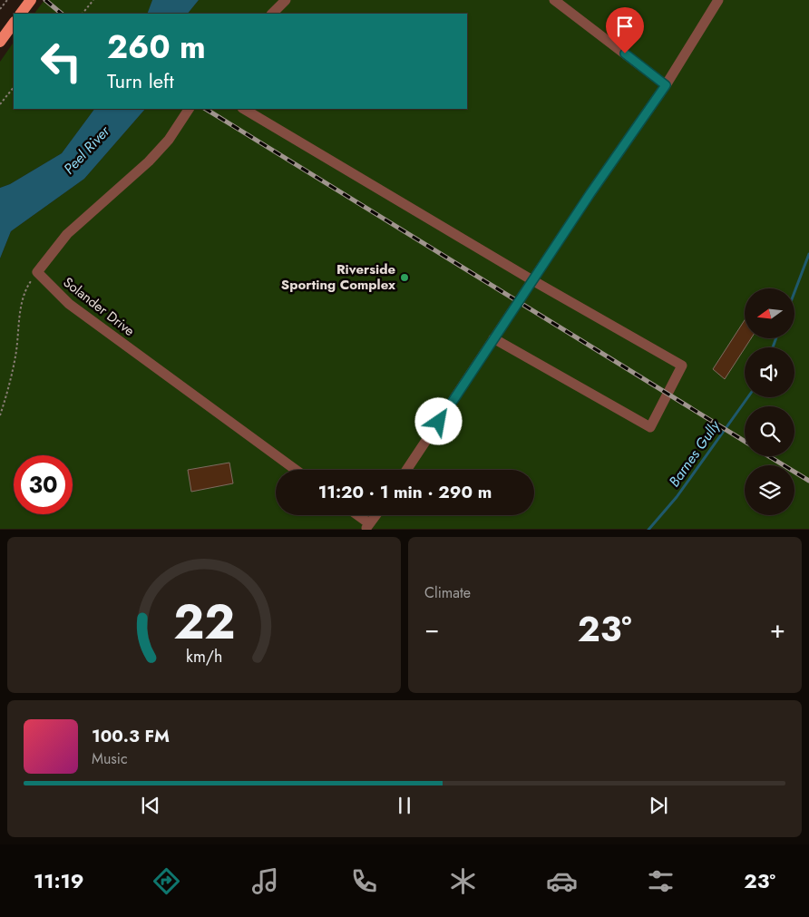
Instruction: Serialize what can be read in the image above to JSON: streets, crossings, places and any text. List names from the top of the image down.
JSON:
{
  "streets": {
    "street": ["Solander Drive"]
  },
  "water": ["Peel River", "Barnes Gully"],
  "places": ["Riverside Sporting Complex"],
  "north": "left",
  "page": {
    "turn": ["260 m", "Turn left"],
    "limit": "30",
    "trip": "11:20 · 1 min · 290 m",
    "tile": "Climate",
    "heat": ["−", "23°", "+"],
    "song": ["100.3 FM", "Music"],
    "tabs": ["11:19", "23°"],
    "gauge": ["22", "km/h"]
  }
}
